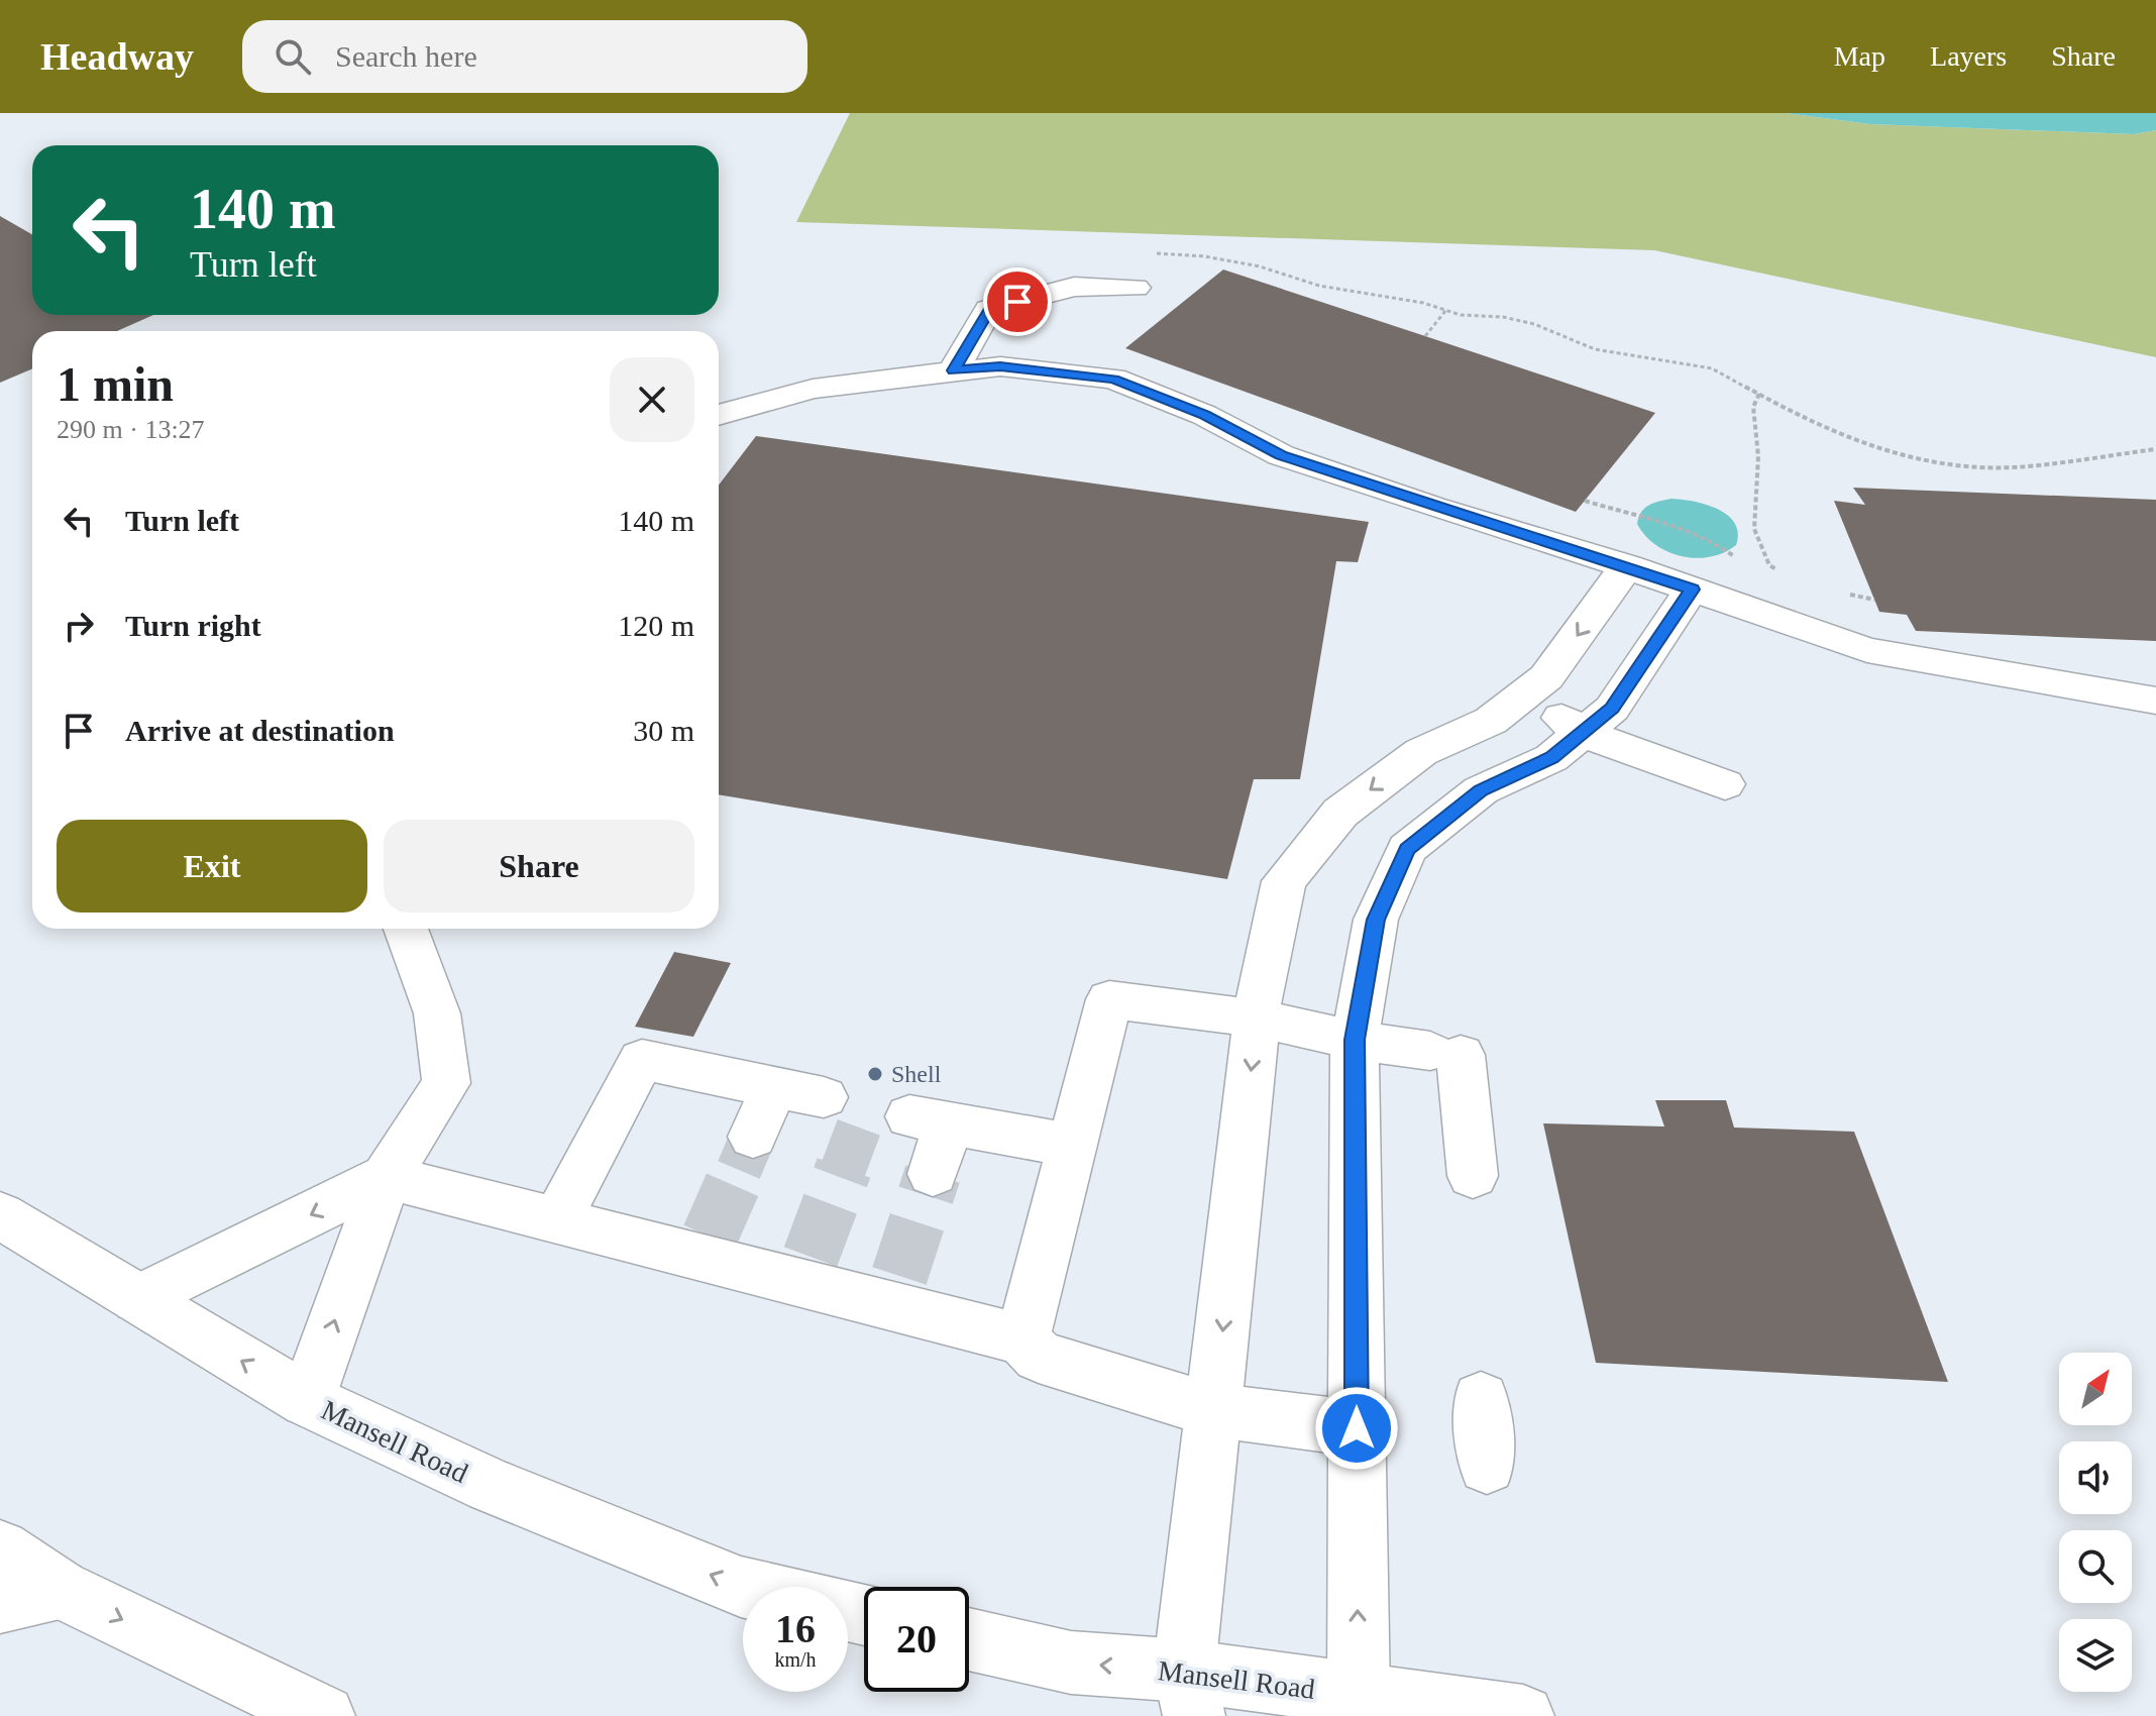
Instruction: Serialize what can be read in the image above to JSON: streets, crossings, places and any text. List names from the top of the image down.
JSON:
{
  "streets": {
    "main road": ["Mansell Road"]
  },
  "places": ["Shell"],
  "north": "top right",
  "page": {
    "header": "Headway",
    "search": "Search here",
    "nav": ["Map", "Layers", "Share"],
    "turn": ["140 m", "Turn left"],
    "heading": ["1 min", "290 m · 13:27"],
    "list": [
      {
        "name": "Turn left",
        "value": "140 m"
      },
      {
        "name": "Turn right",
        "value": "120 m"
      },
      {
        "name": "Arrive at destination",
        "value": "30 m"
      }
    ],
    "buttons": ["Exit", "Share"],
    "speed": "16 km/h",
    "limit": "20"
  }
}
